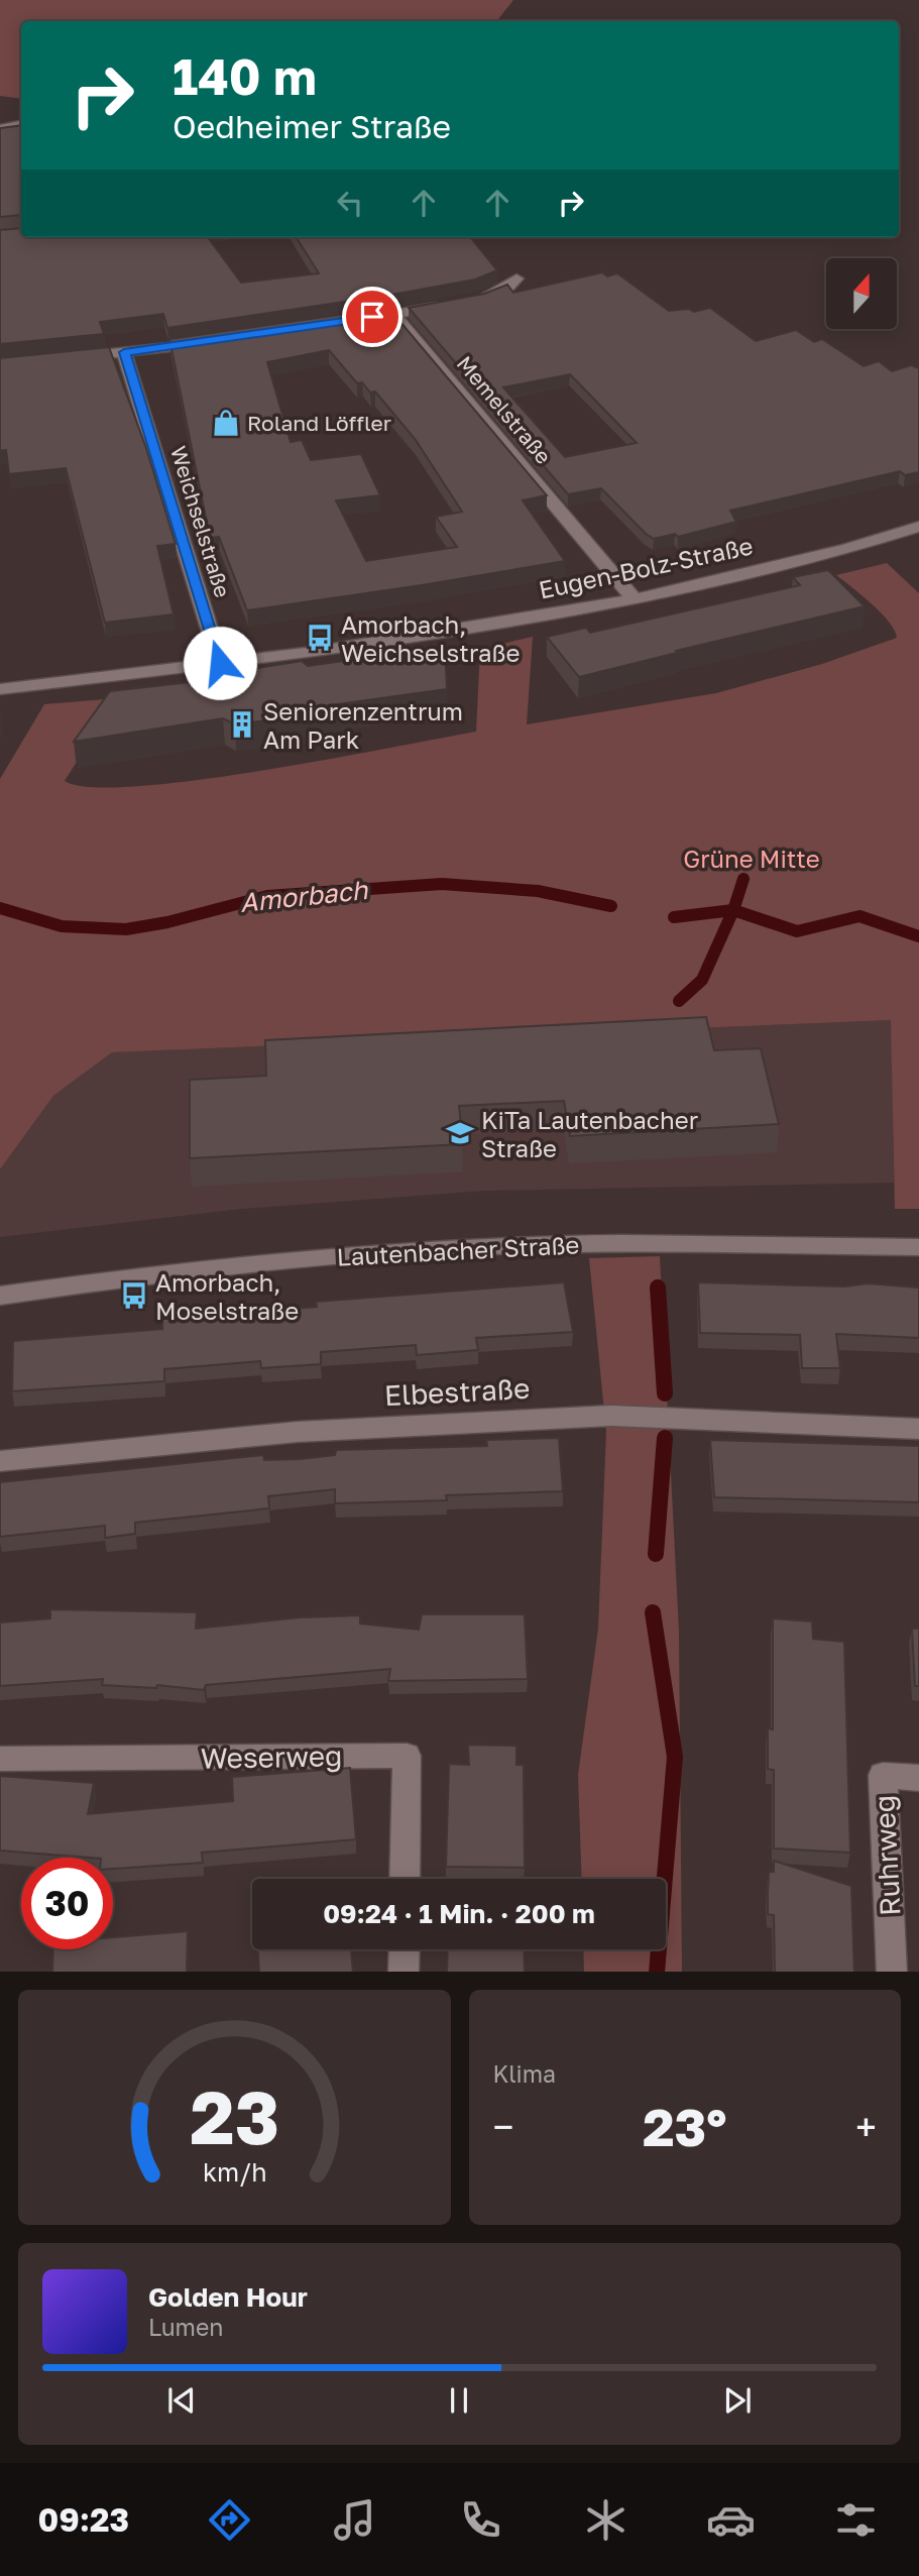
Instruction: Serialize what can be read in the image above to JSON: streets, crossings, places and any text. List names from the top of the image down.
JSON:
{
  "streets": {
    "street": [
      "Memelstraße",
      "Weichselstraße",
      "Eugen-Bolz-Straße",
      "Lautenbacher Straße",
      "Elbestraße",
      "Weserweg",
      "Ruhrweg"
    ]
  },
  "crossings": [
    ["Memelstraße", "Eugen-Bolz-Straße"],
    ["Weichselstraße", "Eugen-Bolz-Straße"]
  ],
  "water": ["Amorbach"],
  "parks": ["Grüne Mitte"],
  "places": {
    "shop": ["Roland Löffler"],
    "bus stop": ["Amorbach, Weichselstraße", "Amorbach, Moselstraße"],
    "building": ["Seniorenzentrum Am Park"],
    "school or university": ["KiTa Lautenbacher Straße"]
  },
  "north": "top",
  "page": {
    "turn": ["140 m", "Oedheimer Straße"],
    "limit": "30",
    "trip": "09:24 · 1 Min. · 200 m",
    "tile": "Klima",
    "heat": ["−", "23°", "+"],
    "song": ["Golden Hour", "Lumen"],
    "tabs": "09:23",
    "gauge": ["23", "km/h"]
  }
}
